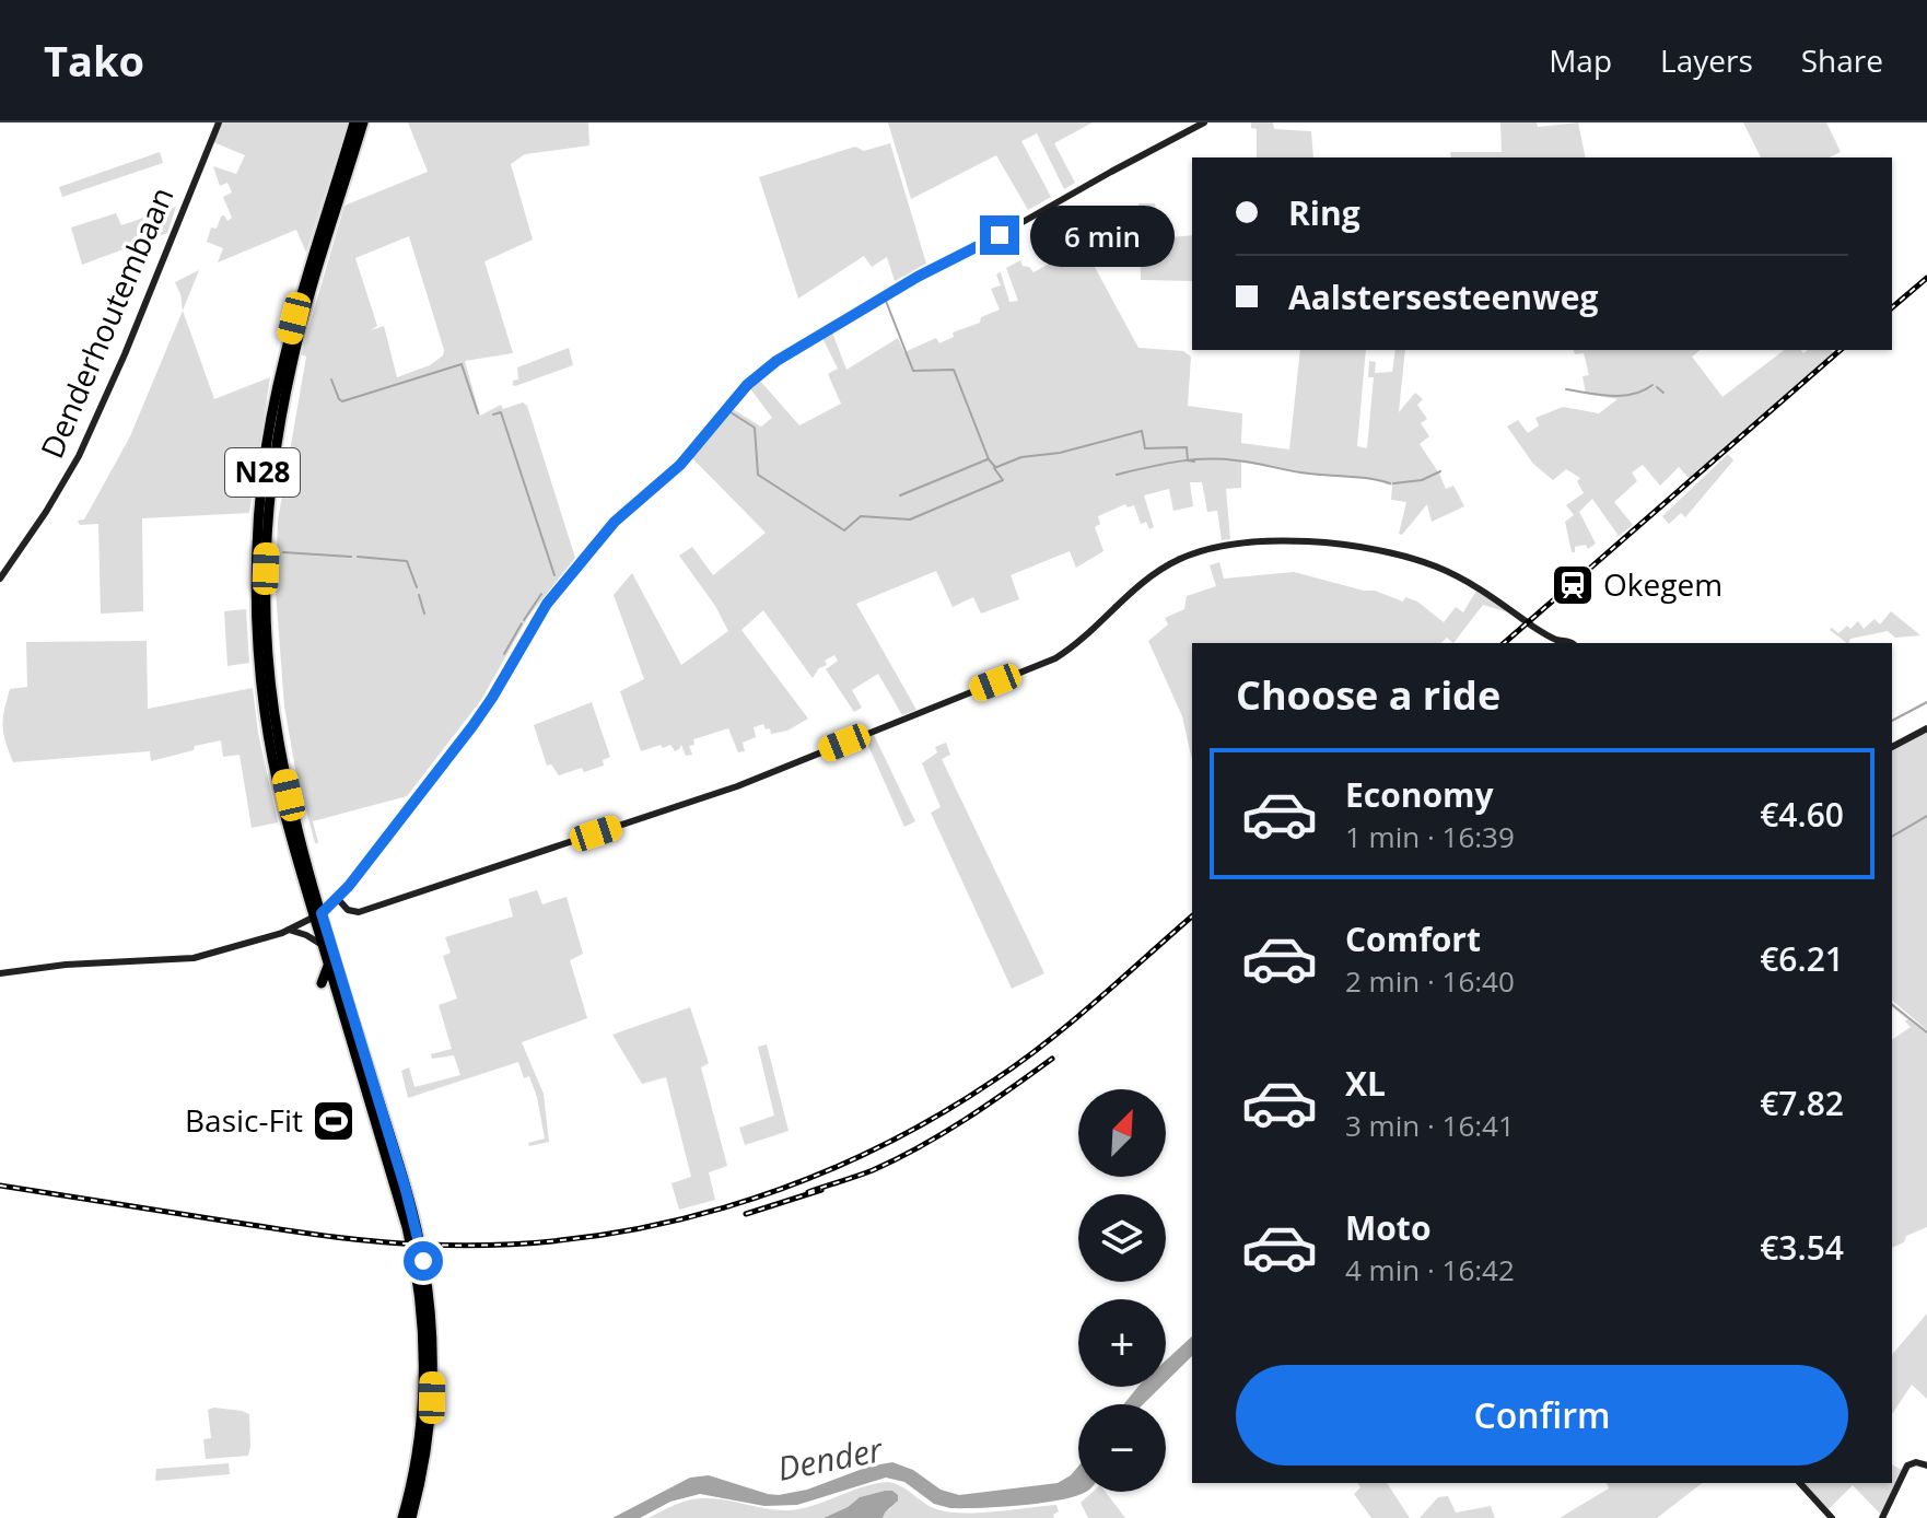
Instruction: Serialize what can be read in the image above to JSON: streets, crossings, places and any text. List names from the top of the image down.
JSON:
{
  "streets": {
    "highway": ["N28"],
    "main road": ["Denderhoutembaan"]
  },
  "water": ["Dender"],
  "places": {
    "station": ["Okegem"],
    "sports": ["Basic-Fit"]
  },
  "north": "top right",
  "page": {
    "header": "Tako",
    "nav": ["Map", "Layers", "Share"],
    "banner": ["Ring", "Aalstersesteenweg"],
    "bubble": "6 min",
    "heading": "Choose a ride",
    "list": [
      {
        "name": "Economy",
        "note": "1 min · 16:39",
        "value": "€4.60"
      },
      {
        "name": "Comfort",
        "note": "2 min · 16:40",
        "value": "€6.21"
      },
      {
        "name": "XL",
        "note": "3 min · 16:41",
        "value": "€7.82"
      },
      {
        "name": "Moto",
        "note": "4 min · 16:42",
        "value": "€3.54"
      }
    ],
    "map_buttons": ["+", "−"],
    "buttons": "Confirm"
  }
}
